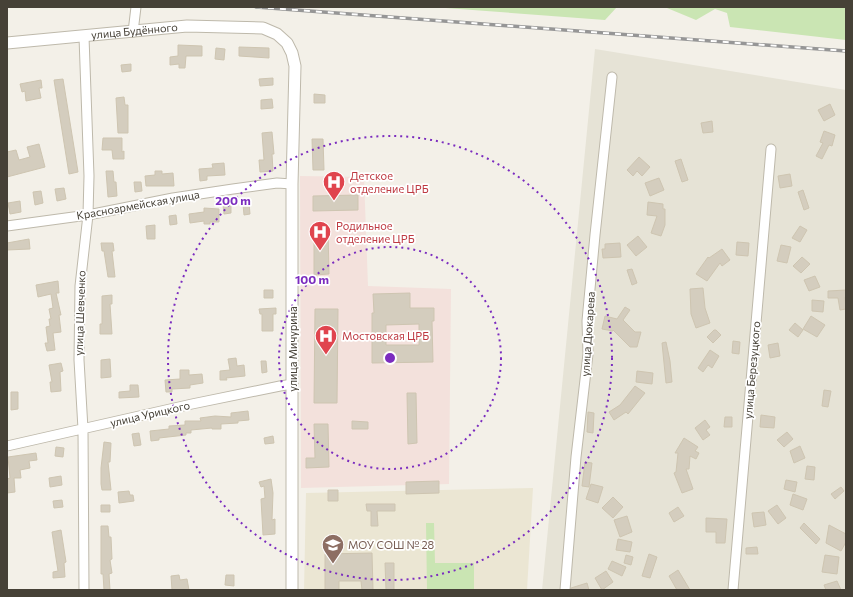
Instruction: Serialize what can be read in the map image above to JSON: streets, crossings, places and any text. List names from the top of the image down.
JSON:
{
  "streets": {
    "street": [
      "улица Будённого",
      "Красноармейская улица",
      "улица Шевченко",
      "улица Дюкарева",
      "улица Мичурина",
      "улица Березуцкого",
      "улица Урицкого"
    ]
  },
  "crossings": [
    ["улица Будённого", "улица Шевченко"],
    ["улица Будённого", "улица Мичурина"],
    ["Красноармейская улица", "улица Шевченко"],
    ["Красноармейская улица", "улица Мичурина"],
    ["улица Шевченко", "улица Урицкого"],
    ["улица Мичурина", "улица Урицкого"]
  ],
  "places": {
    "hospital": ["Детское отделение ЦРБ", "Родильное отделение ЦРБ", "Мостовская ЦРБ"],
    "school or university": ["МОУ СОШ № 28"]
  },
  "rings": ["200 m", "100 m"]
}
